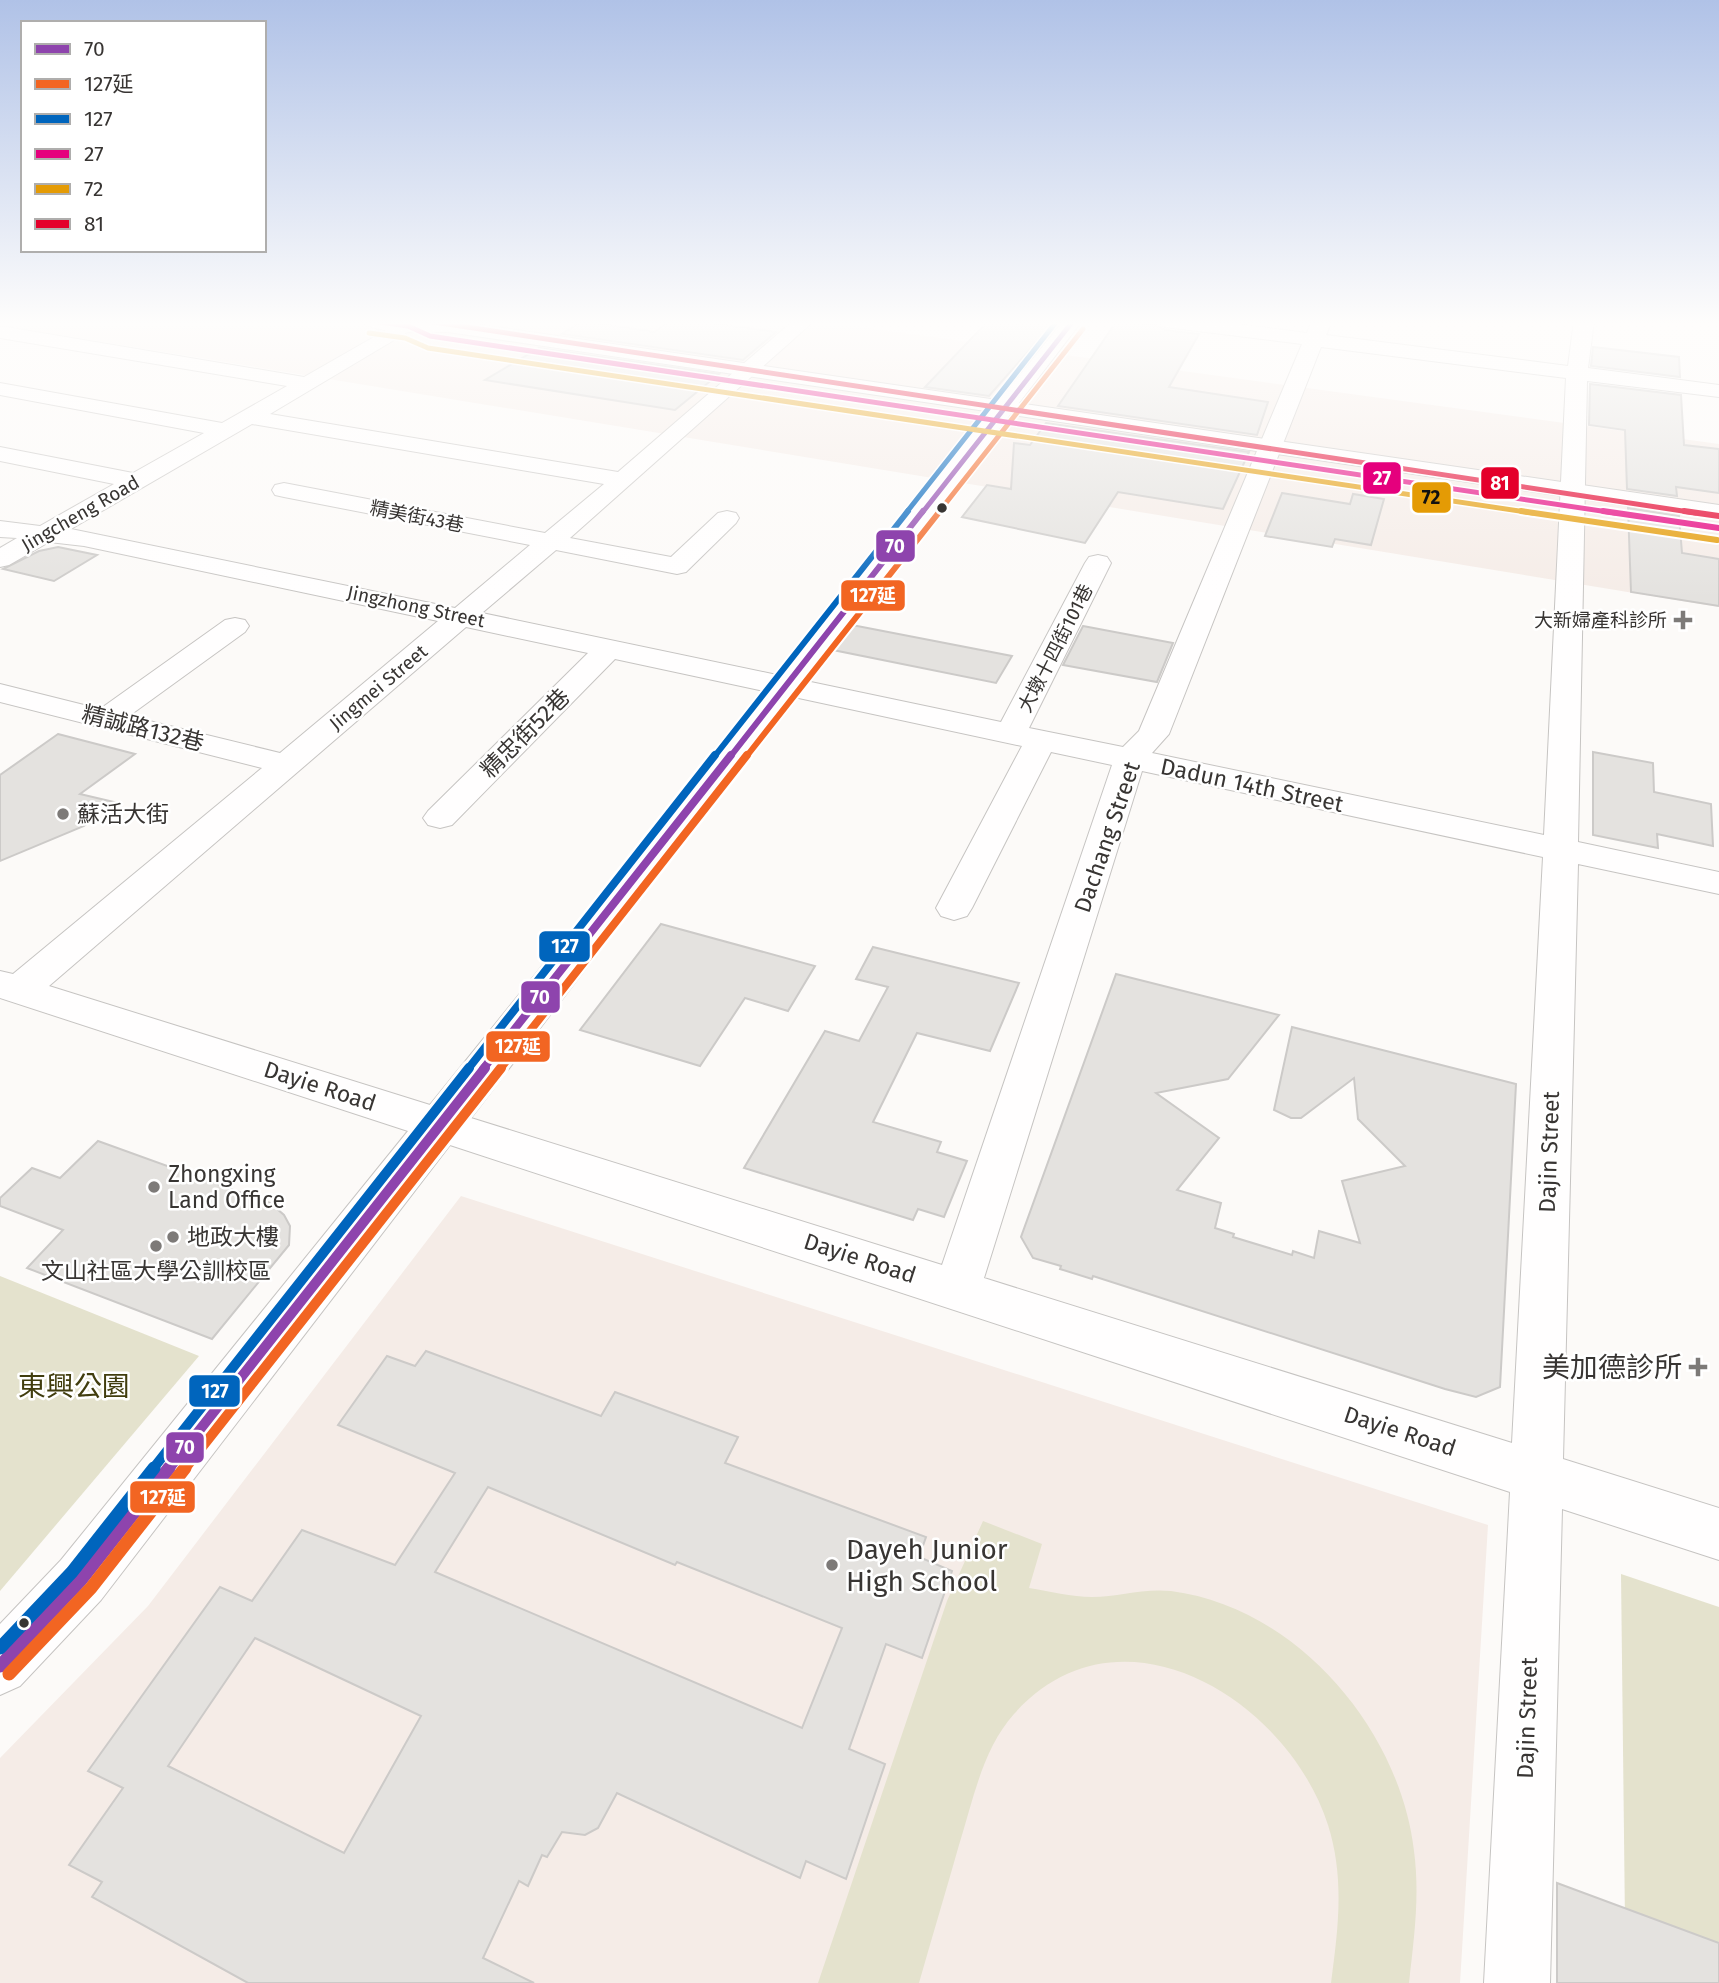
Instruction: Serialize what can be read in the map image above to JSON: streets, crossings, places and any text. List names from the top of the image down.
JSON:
{
  "streets": {
    "street": [
      "Jingcheng Road",
      "精美街43巷",
      "Jingzhong Street",
      "大墩十四街101巷",
      "Jingmei Street",
      "精誠路132巷",
      "精忠街52巷",
      "Dadun 14th Street",
      "Dachang Street",
      "Dayie Road",
      "Dajin Street"
    ]
  },
  "crossings": [
    ["Jingcheng Road", "Jingzhong Street"],
    ["精美街43巷", "Jingmei Street"],
    ["Jingzhong Street", "Jingmei Street"],
    ["Jingzhong Street", "精忠街52巷"],
    ["Jingzhong Street", "Dadun 14th Street"],
    ["大墩十四街101巷", "Dadun 14th Street"],
    ["Jingmei Street", "精誠路132巷"],
    ["Jingmei Street", "Dayie Road"],
    ["Dadun 14th Street", "Dachang Street"],
    ["Dadun 14th Street", "Dajin Street"],
    ["Dachang Street", "Dayie Road"],
    ["Dayie Road", "Dajin Street"]
  ],
  "parks": ["東興公園"],
  "places": {
    "health": ["大新婦產科診所", "美加德診所"],
    "other": [
      "蘇活大街",
      "Zhongxing Land Office",
      "地政大樓",
      "文山社區大學公訓校區",
      "Dayeh Junior High School"
    ]
  },
  "lines": [
    "transit line 70",
    "transit line 127延",
    "transit line 127",
    "transit line 27",
    "transit line 72",
    "transit line 81"
  ],
  "legend": [
    "70",
    "127延",
    "127",
    "27",
    "72",
    "81"
  ]
}
